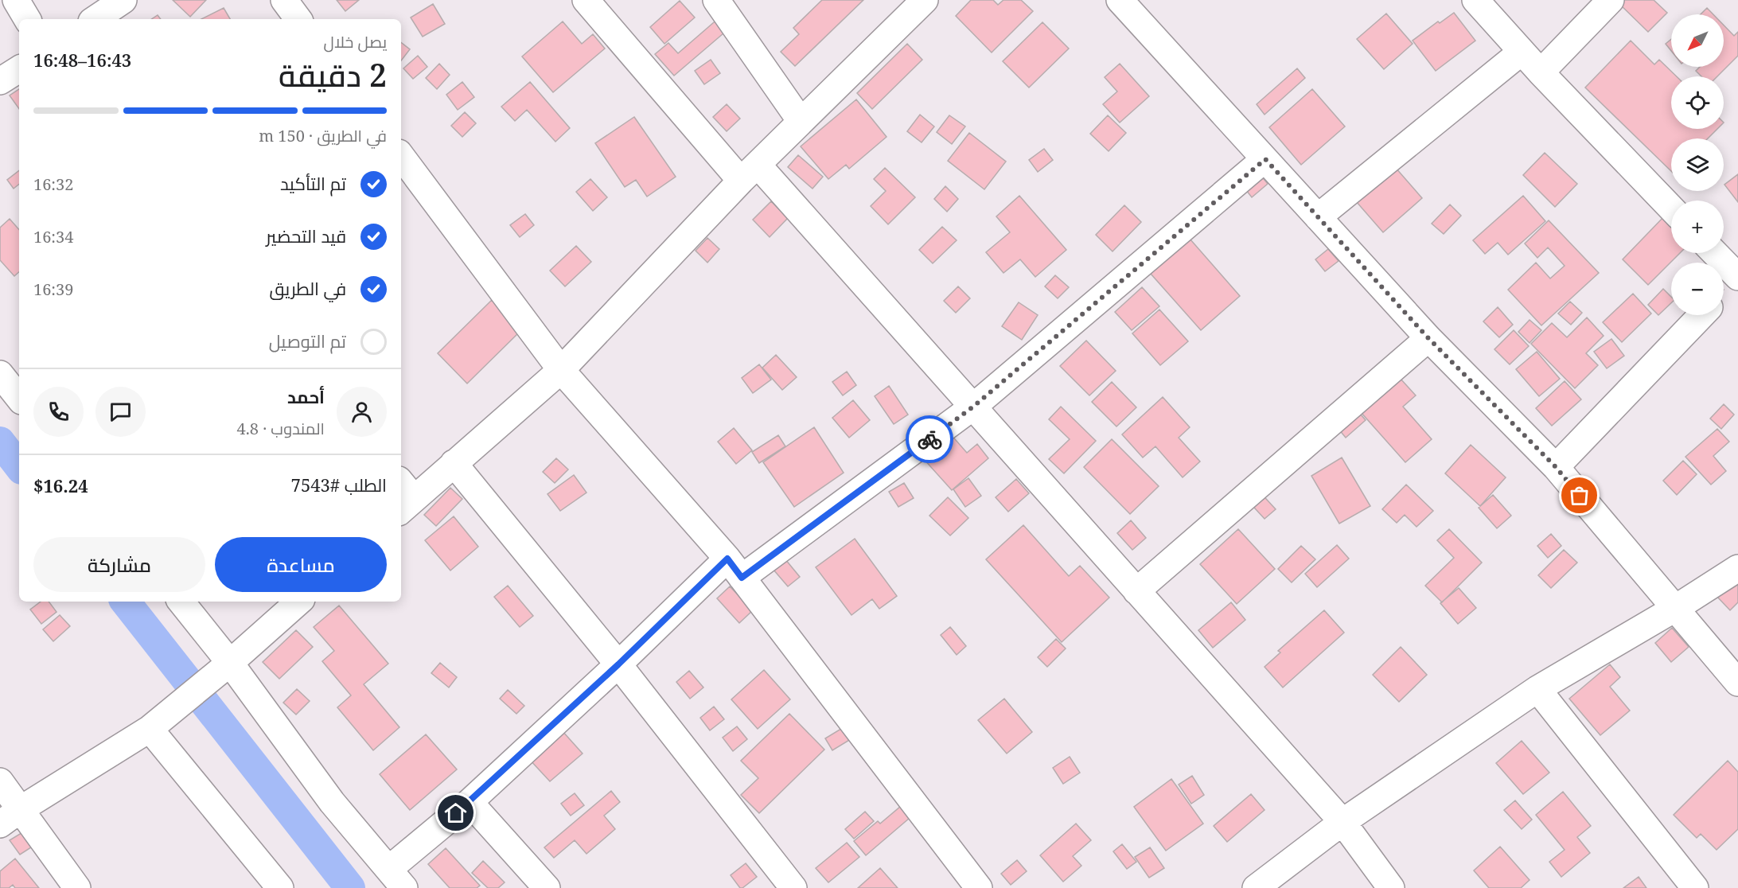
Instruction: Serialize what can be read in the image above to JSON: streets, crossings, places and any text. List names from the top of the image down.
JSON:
{
  "north": "bottom left",
  "page": {
    "map_buttons": ["+", "−"],
    "heading": ["2 دقيقة", "يصل خلال", "16:43–16:48"],
    "panel": [
      "أحمد",
      "المندوب · 4.8",
      "الطلب #7543",
      "$16.24"
    ],
    "bar": "في الطريق · 150 m",
    "list": [
      ["تم التأكيد", "16:32"],
      ["قيد التحضير", "16:34"],
      ["في الطريق", "16:39"],
      "تم التوصيل"
    ],
    "buttons": ["مساعدة", "مشاركة"]
  }
}
